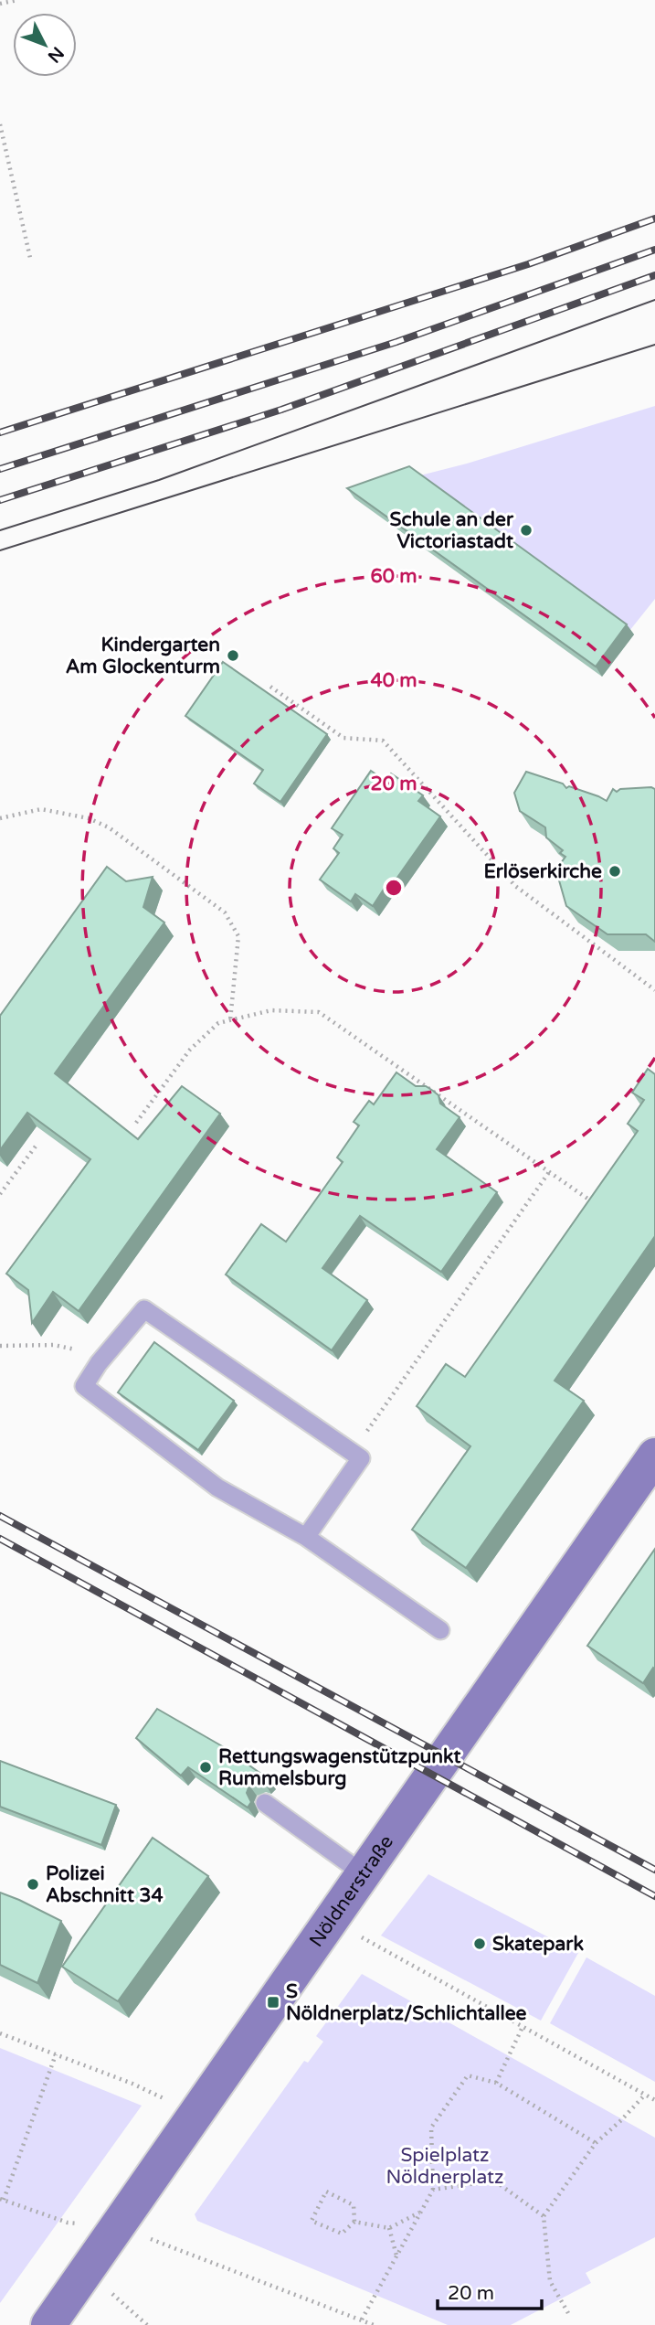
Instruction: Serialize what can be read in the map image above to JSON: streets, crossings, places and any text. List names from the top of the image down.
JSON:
{
  "streets": {
    "street": ["Nöldnerstraße"]
  },
  "parks": ["Spielplatz Nöldnerplatz"],
  "places": {
    "other": [
      "Schule an der Victoriastadt",
      "Kindergarten Am Glockenturm",
      "Erlöserkirche",
      "Rettungswagenstützpunkt Rummelsburg",
      "Polizei Abschnitt 34",
      "Skatepark"
    ],
    "transit": ["S Nöldnerplatz/Schlichtallee"]
  },
  "scale_bar": "20 m",
  "north": "bottom right",
  "rings": ["60 m", "40 m", "20 m"]
}
